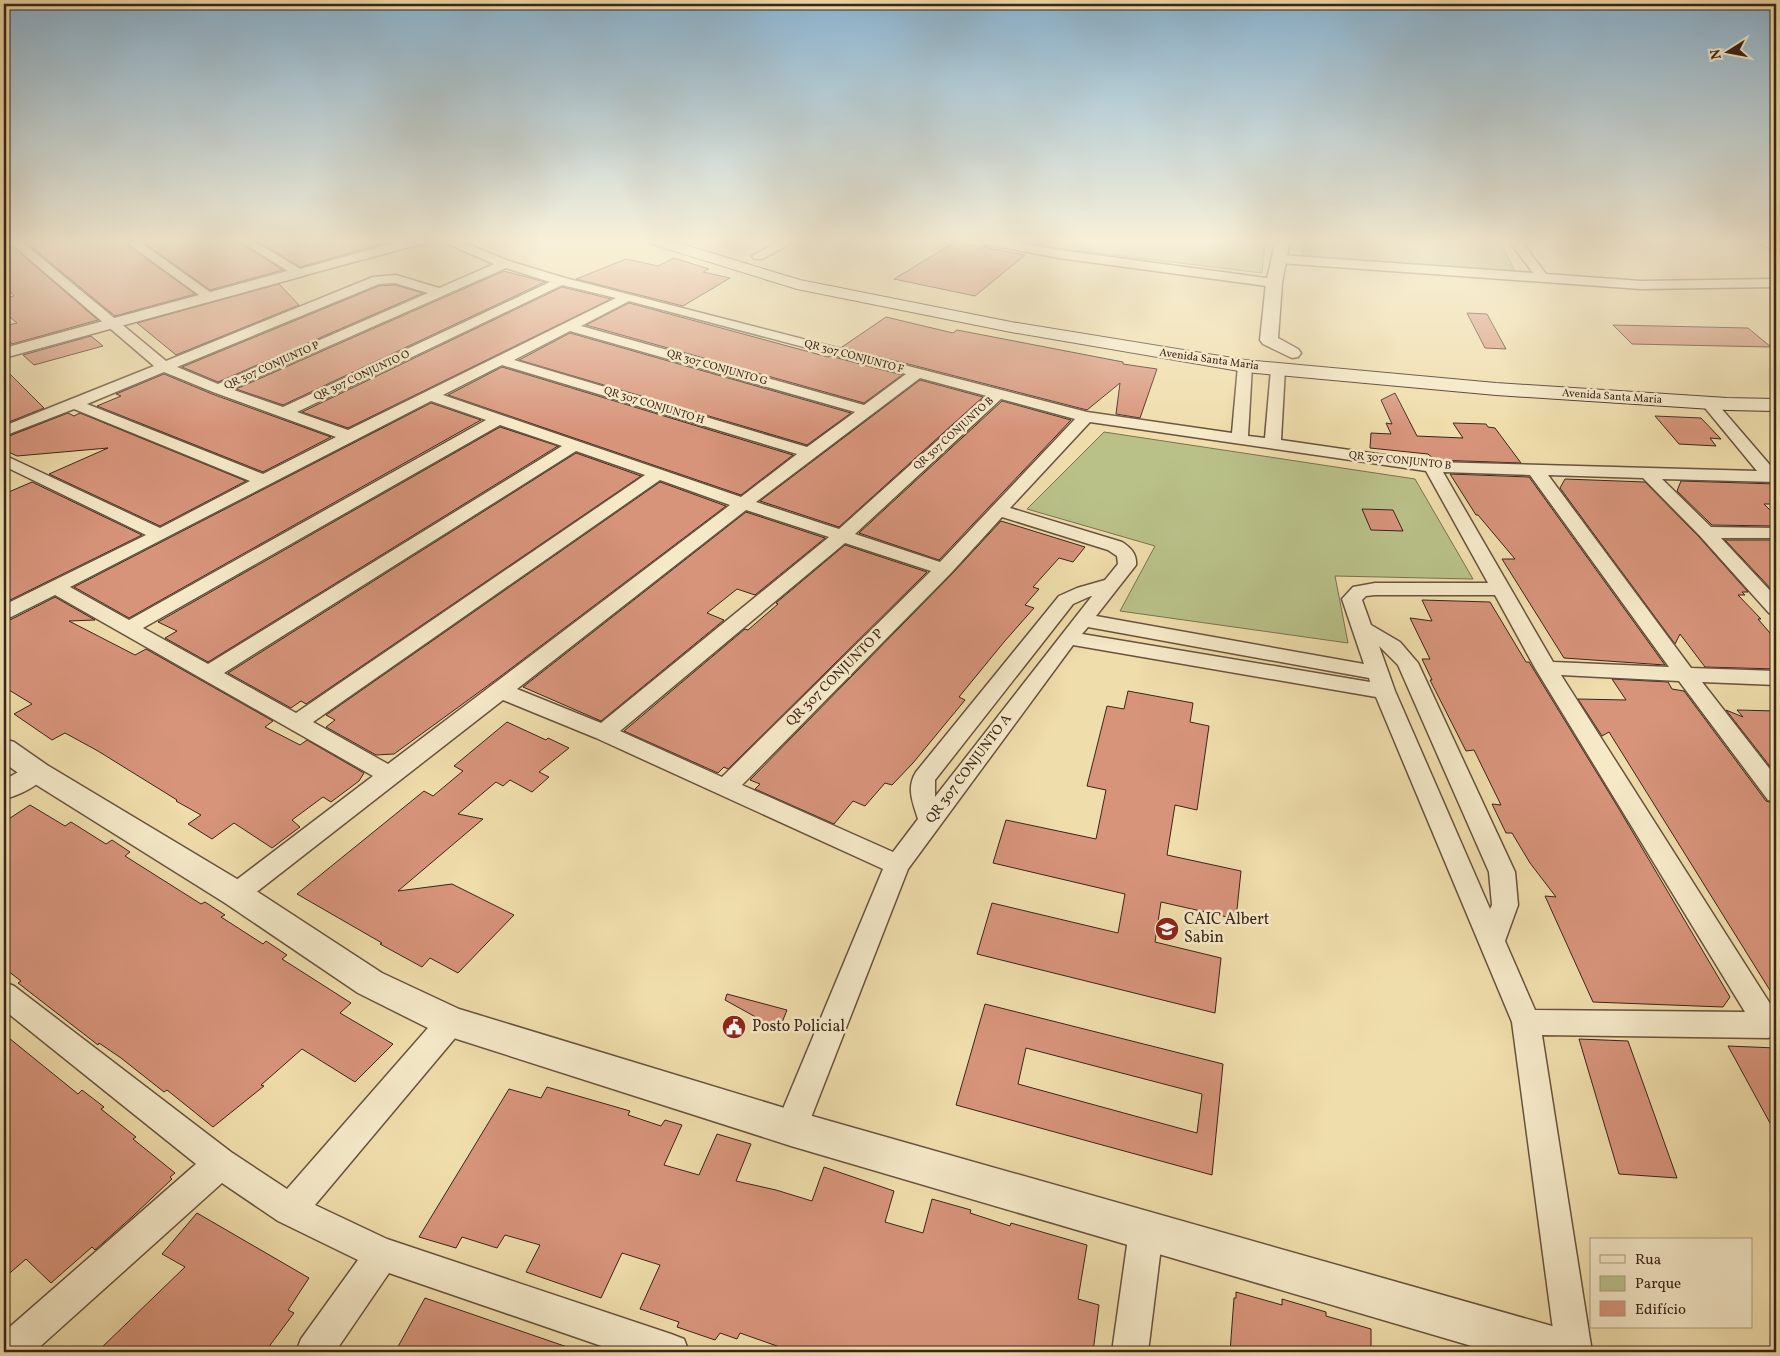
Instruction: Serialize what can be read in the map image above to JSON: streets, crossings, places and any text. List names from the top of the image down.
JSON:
{
  "streets": {
    "main road": ["Avenida Santa Maria"],
    "street": [
      "QR 307 CONJUNTO F",
      "QR 307 CONJUNTO P",
      "QR 307 CONJUNTO G",
      "QR 307 CONJUNTO O",
      "QR 307 CONJUNTO H",
      "QR 307 CONJUNTO B",
      "QR 307 CONJUNTO A"
    ]
  },
  "crossings": [
    ["QR 307 CONJUNTO F", "QR 307 CONJUNTO B"]
  ],
  "places": {
    "school or university": ["CAIC Albert Sabin"],
    "public building": ["Posto Policial"]
  },
  "legend": ["Rua", "Parque", "Edifício"],
  "north": "left"
}
